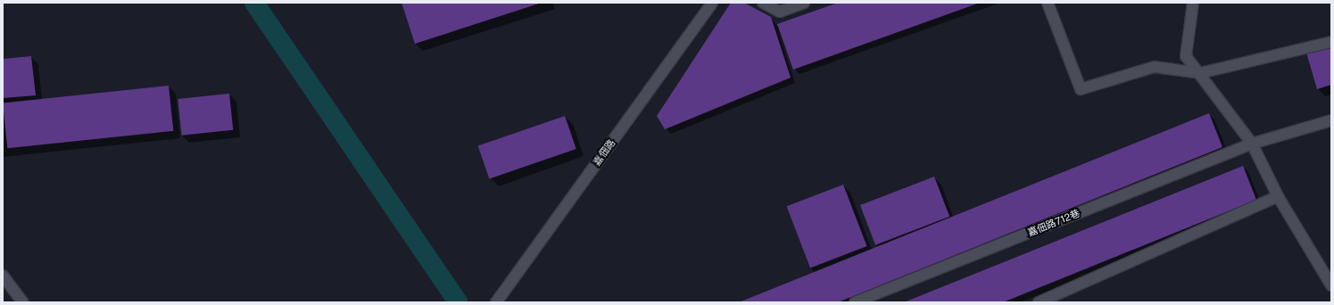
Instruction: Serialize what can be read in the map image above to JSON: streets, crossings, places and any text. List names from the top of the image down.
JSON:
{
  "streets": {
    "street": ["嘉佃路", "嘉佃路712巷"]
  }
}
